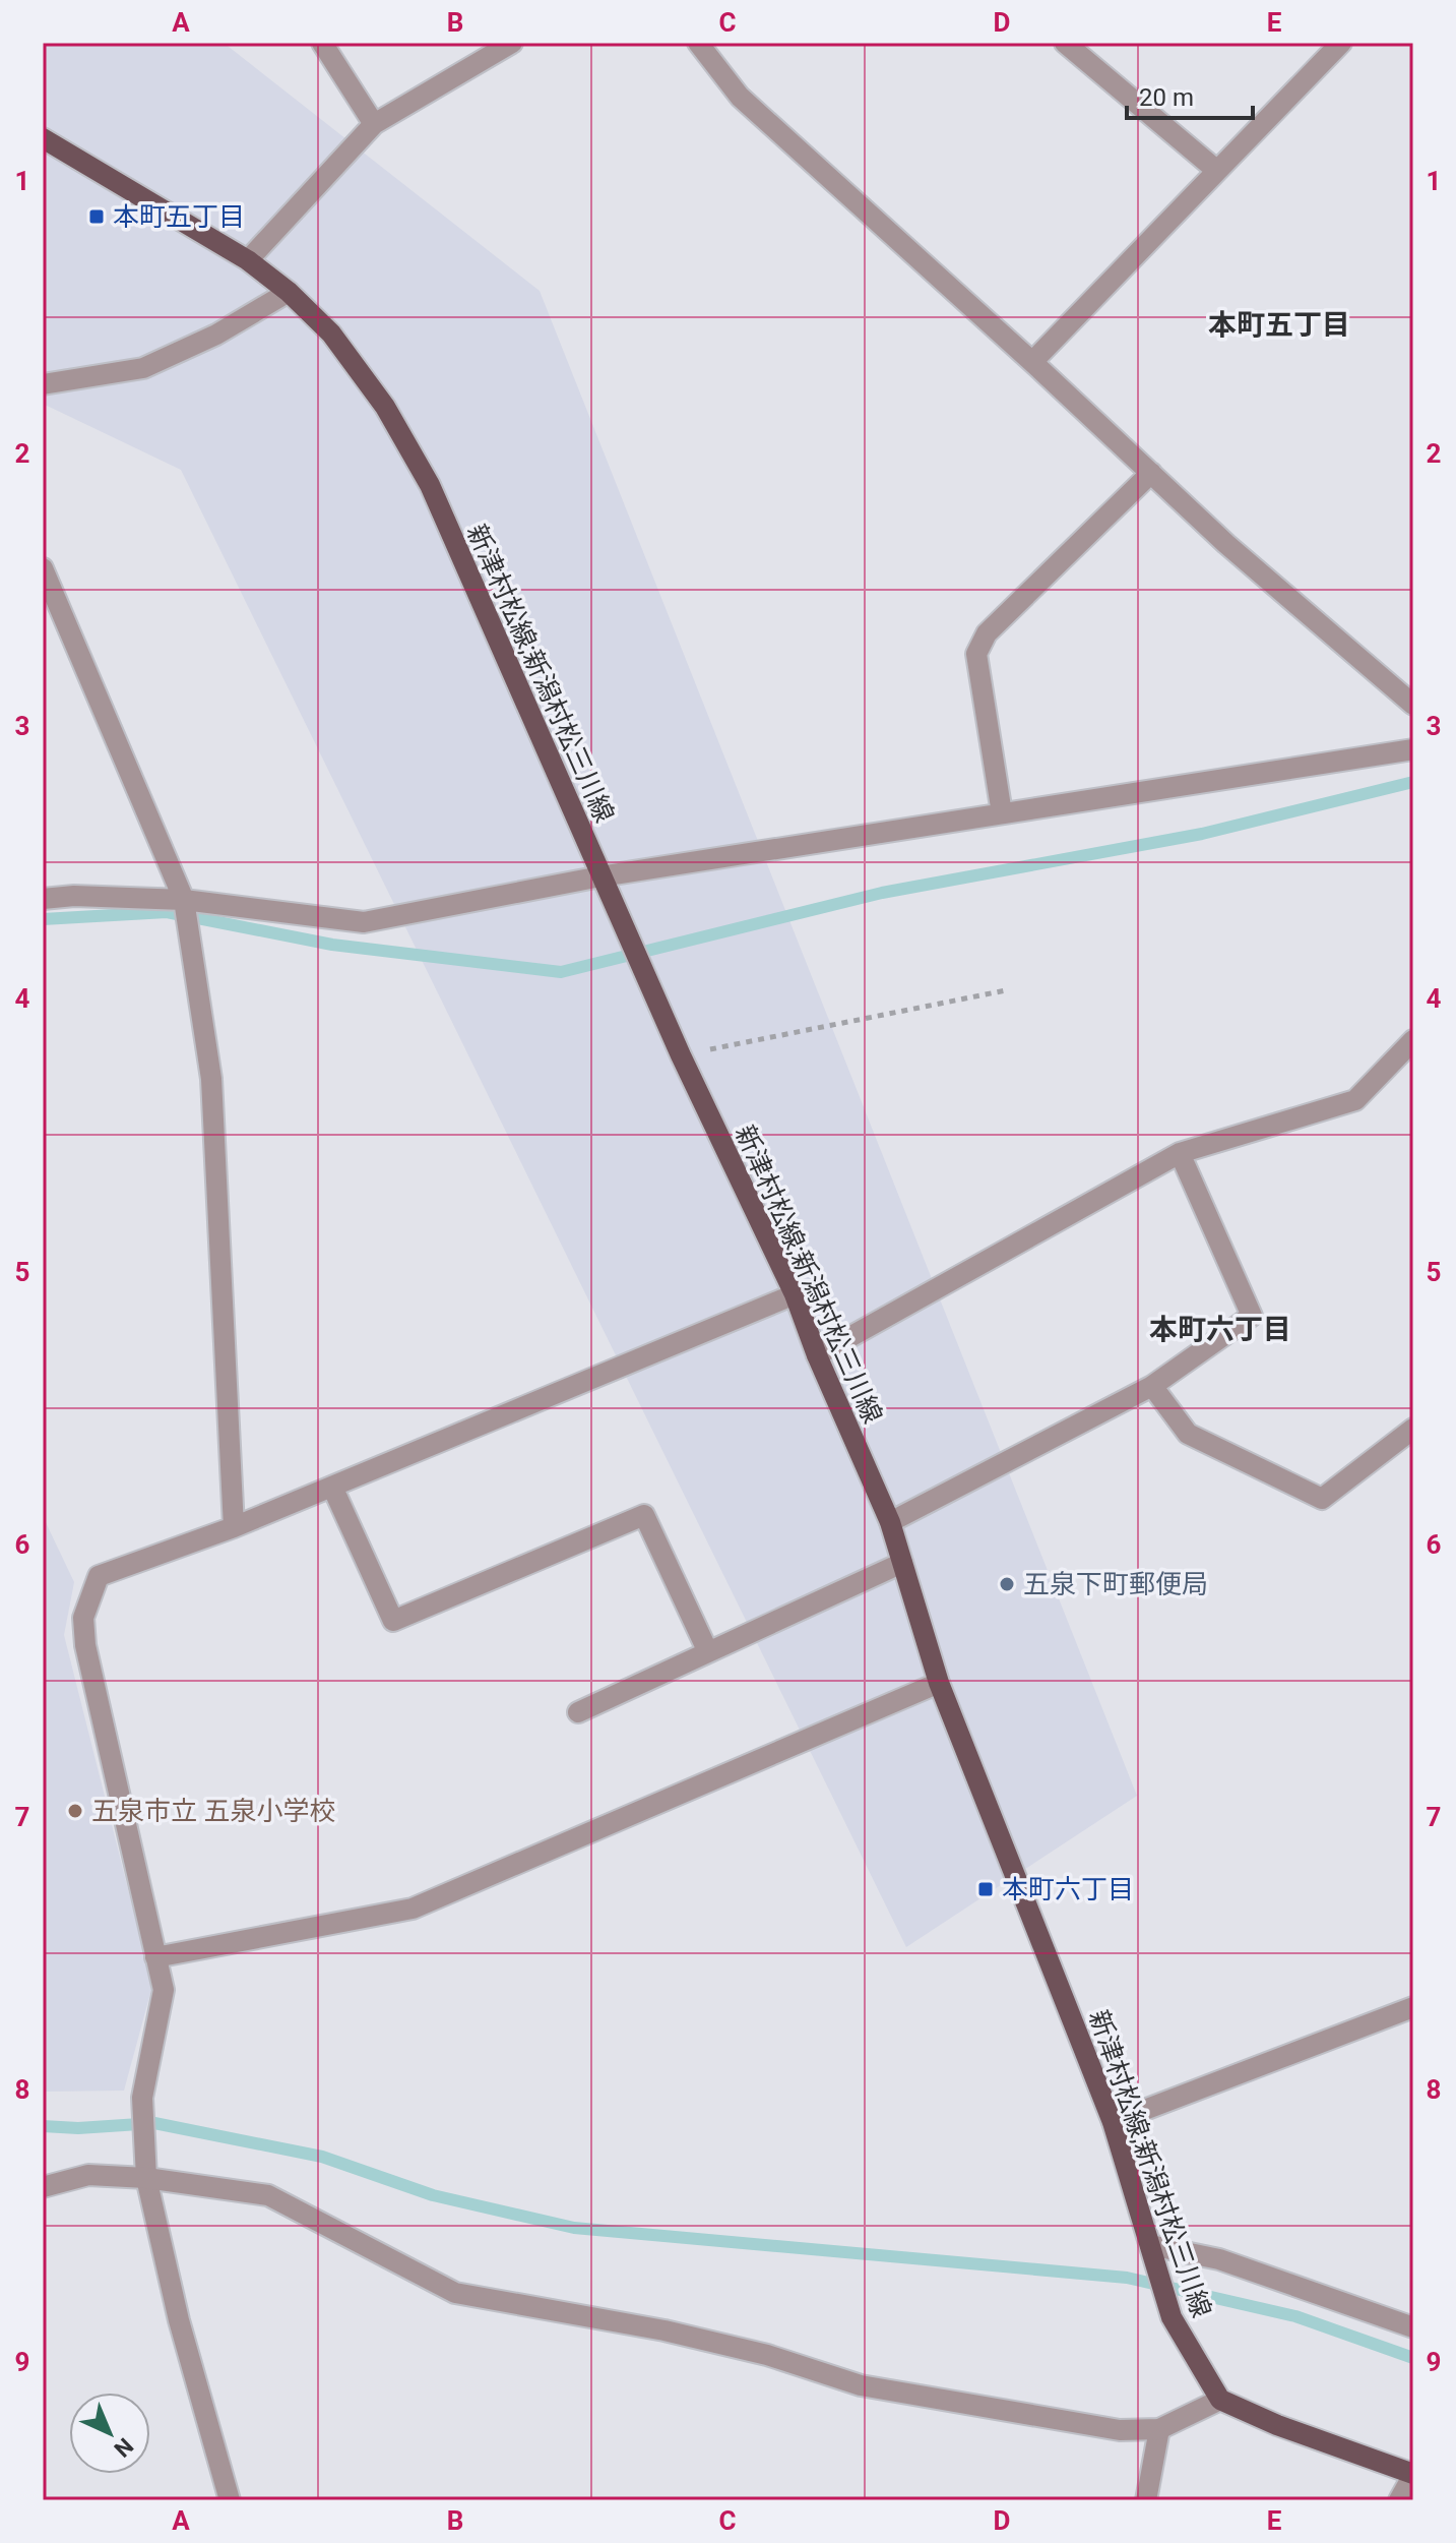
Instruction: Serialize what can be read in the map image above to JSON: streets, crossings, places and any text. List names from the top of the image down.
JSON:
{
  "streets": {
    "main road": ["新津村松線;新潟村松三川線"]
  },
  "districts": ["本町五丁目", "本町六丁目"],
  "places": {
    "transit": ["本町五丁目", "本町六丁目"],
    "other": ["五泉下町郵便局", "五泉市立 五泉小学校"]
  },
  "scale_bar": "20 m",
  "north": "bottom right",
  "grid": {
    "columns": [
      "A",
      "B",
      "C",
      "D",
      "E"
    ],
    "rows": [
      "1",
      "2",
      "3",
      "4",
      "5",
      "6",
      "7",
      "8",
      "9"
    ]
  }
}
